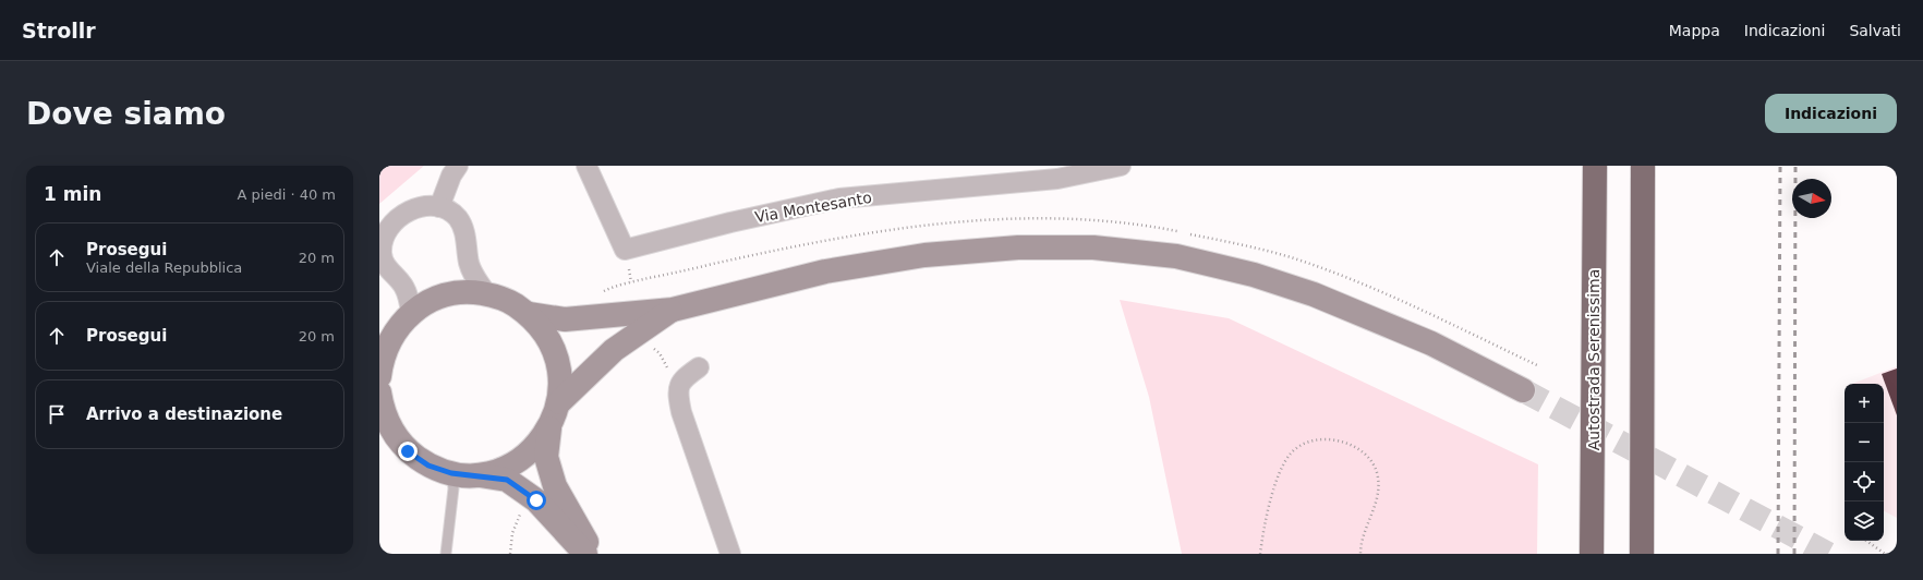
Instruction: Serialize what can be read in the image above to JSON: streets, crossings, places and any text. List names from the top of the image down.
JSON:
{
  "streets": {
    "highway": ["Autostrada Serenissima"],
    "street": ["Via Montesanto"]
  },
  "north": "right",
  "page": {
    "header": "Strollr",
    "nav": ["Mappa", "Indicazioni", "Salvati"],
    "buttons": "Indicazioni",
    "title": "Dove siamo",
    "heading": ["1 min", "A piedi · 40 m"],
    "list": [
      ["Prosegui", "Viale della Repubblica", "20 m"],
      ["Prosegui", "20 m"],
      "Arrivo a destinazione"
    ],
    "map_buttons": ["+", "−"]
  }
}
